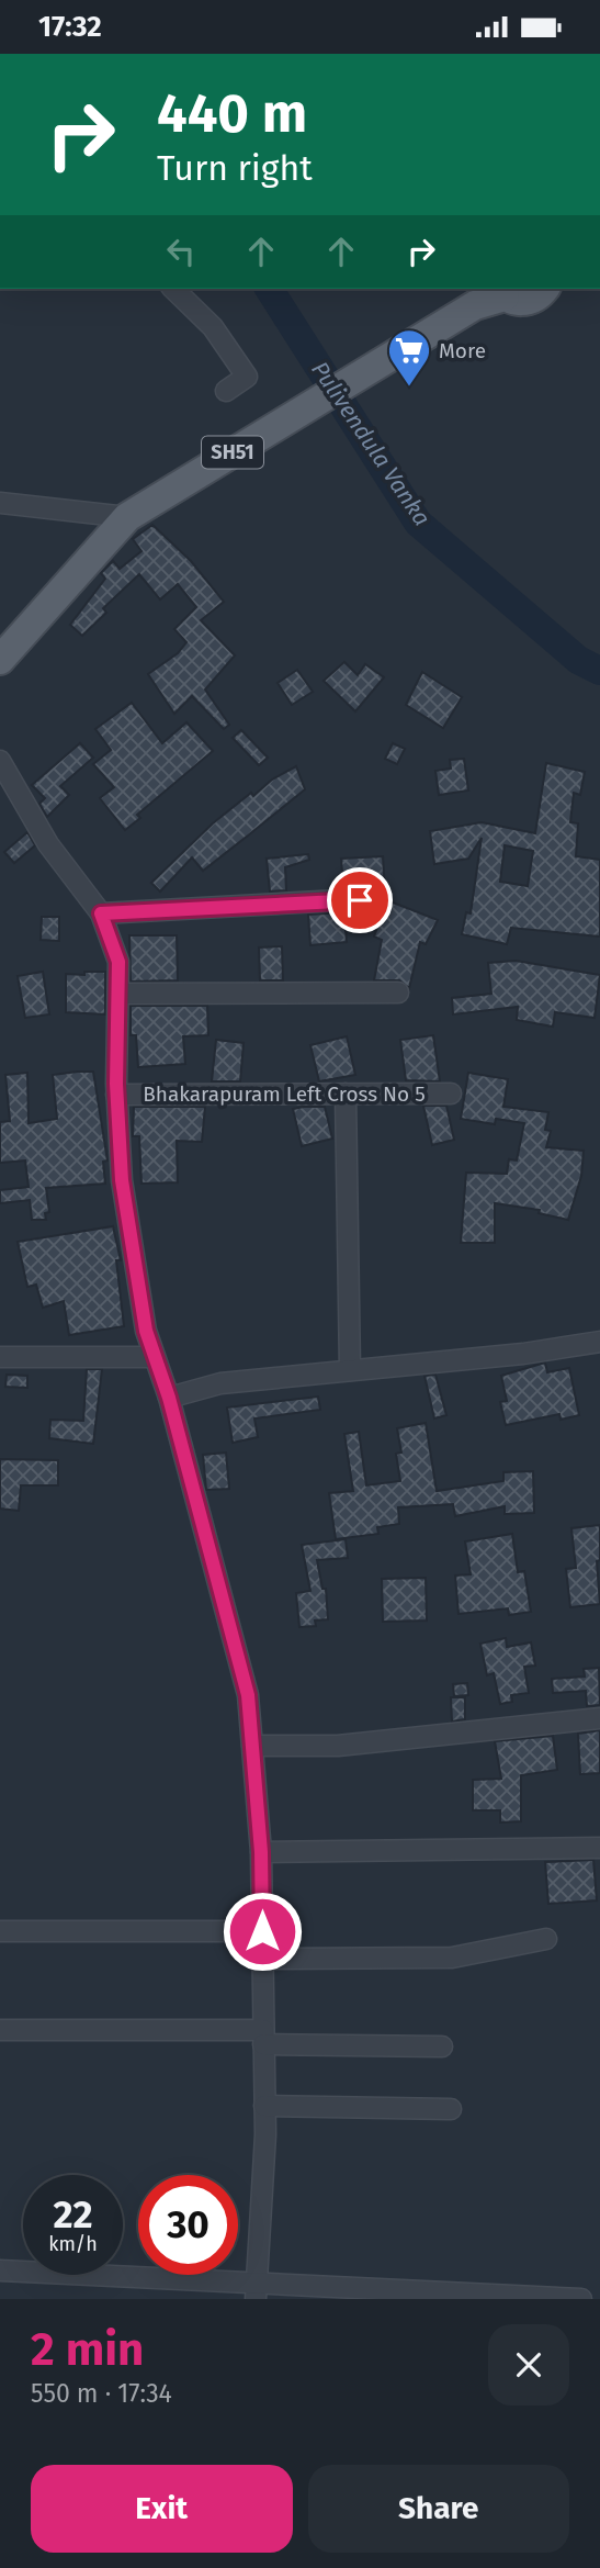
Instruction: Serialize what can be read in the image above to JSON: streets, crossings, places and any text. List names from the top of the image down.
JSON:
{
  "streets": {
    "main road": ["SH51"],
    "street": ["Bhakarapuram Left Cross No 5"]
  },
  "water": ["Pulivendula Vanka"],
  "places": {
    "supermarket": ["More"]
  },
  "page": {
    "status": "17:32",
    "turn": ["440 m", "Turn right"],
    "speed": "22 km/h",
    "limit": "30",
    "heading": ["2 min", "550 m · 17:34"],
    "buttons": ["Exit", "Share"]
  }
}
